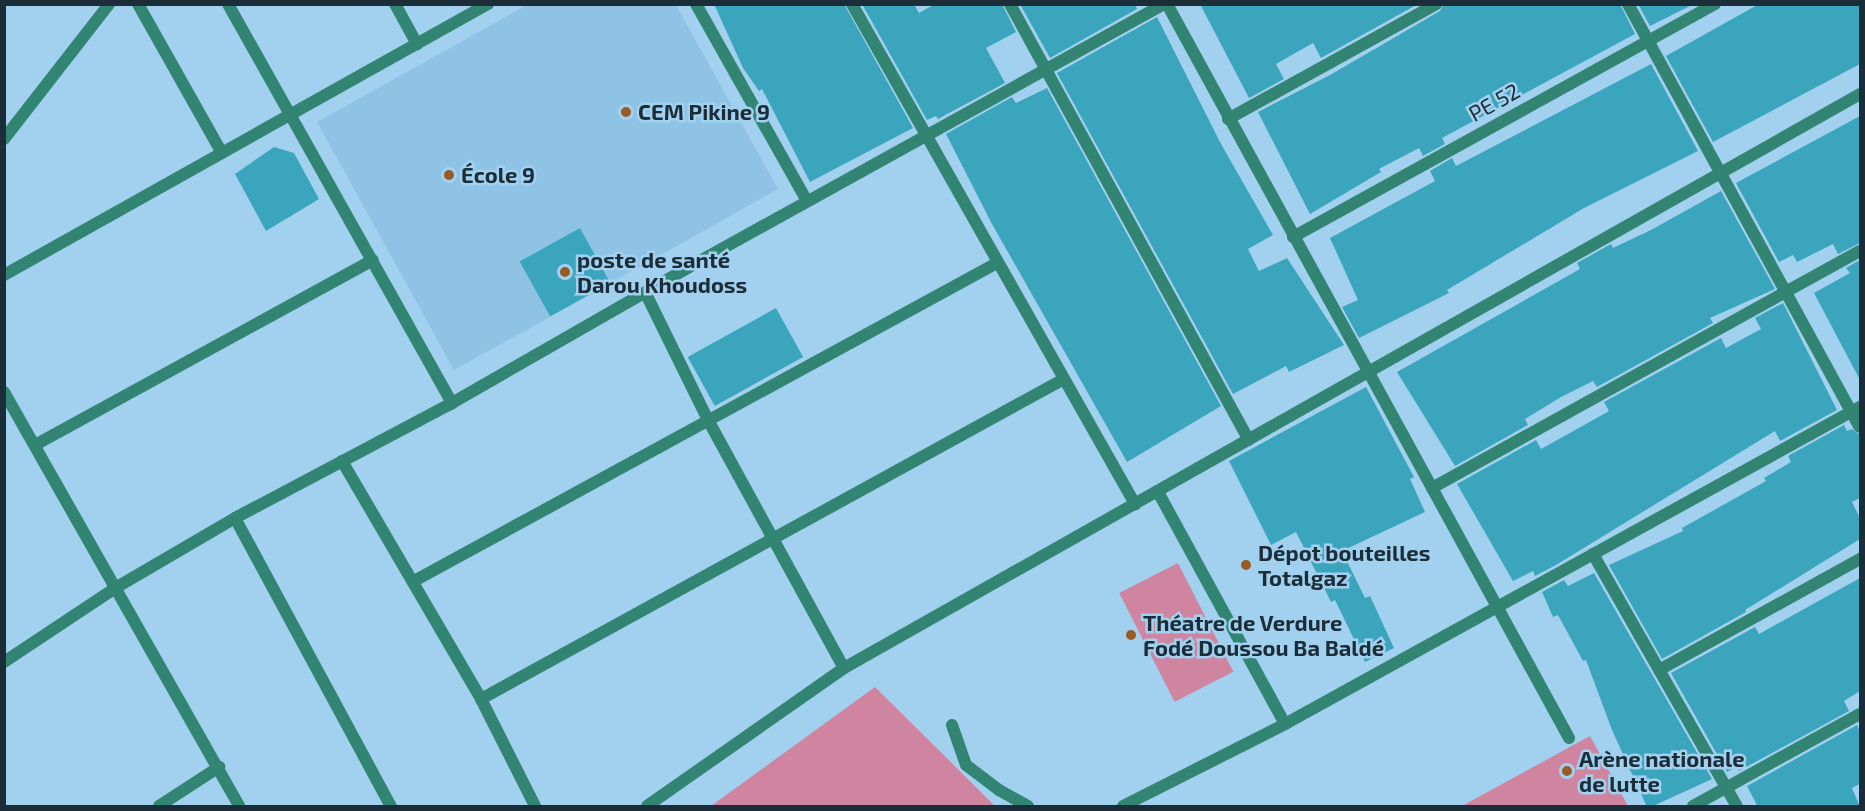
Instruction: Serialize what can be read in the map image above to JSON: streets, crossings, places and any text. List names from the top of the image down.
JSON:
{
  "streets": {
    "street": ["PE 52"]
  },
  "places": [
    "CEM Pikine 9",
    "École 9",
    "poste de santé Darou Khoudoss",
    "Dépot bouteilles Totalgaz",
    "Théatre de Verdure Fodé Doussou Ba Baldé",
    "Arène nationale de lutte"
  ]
}
